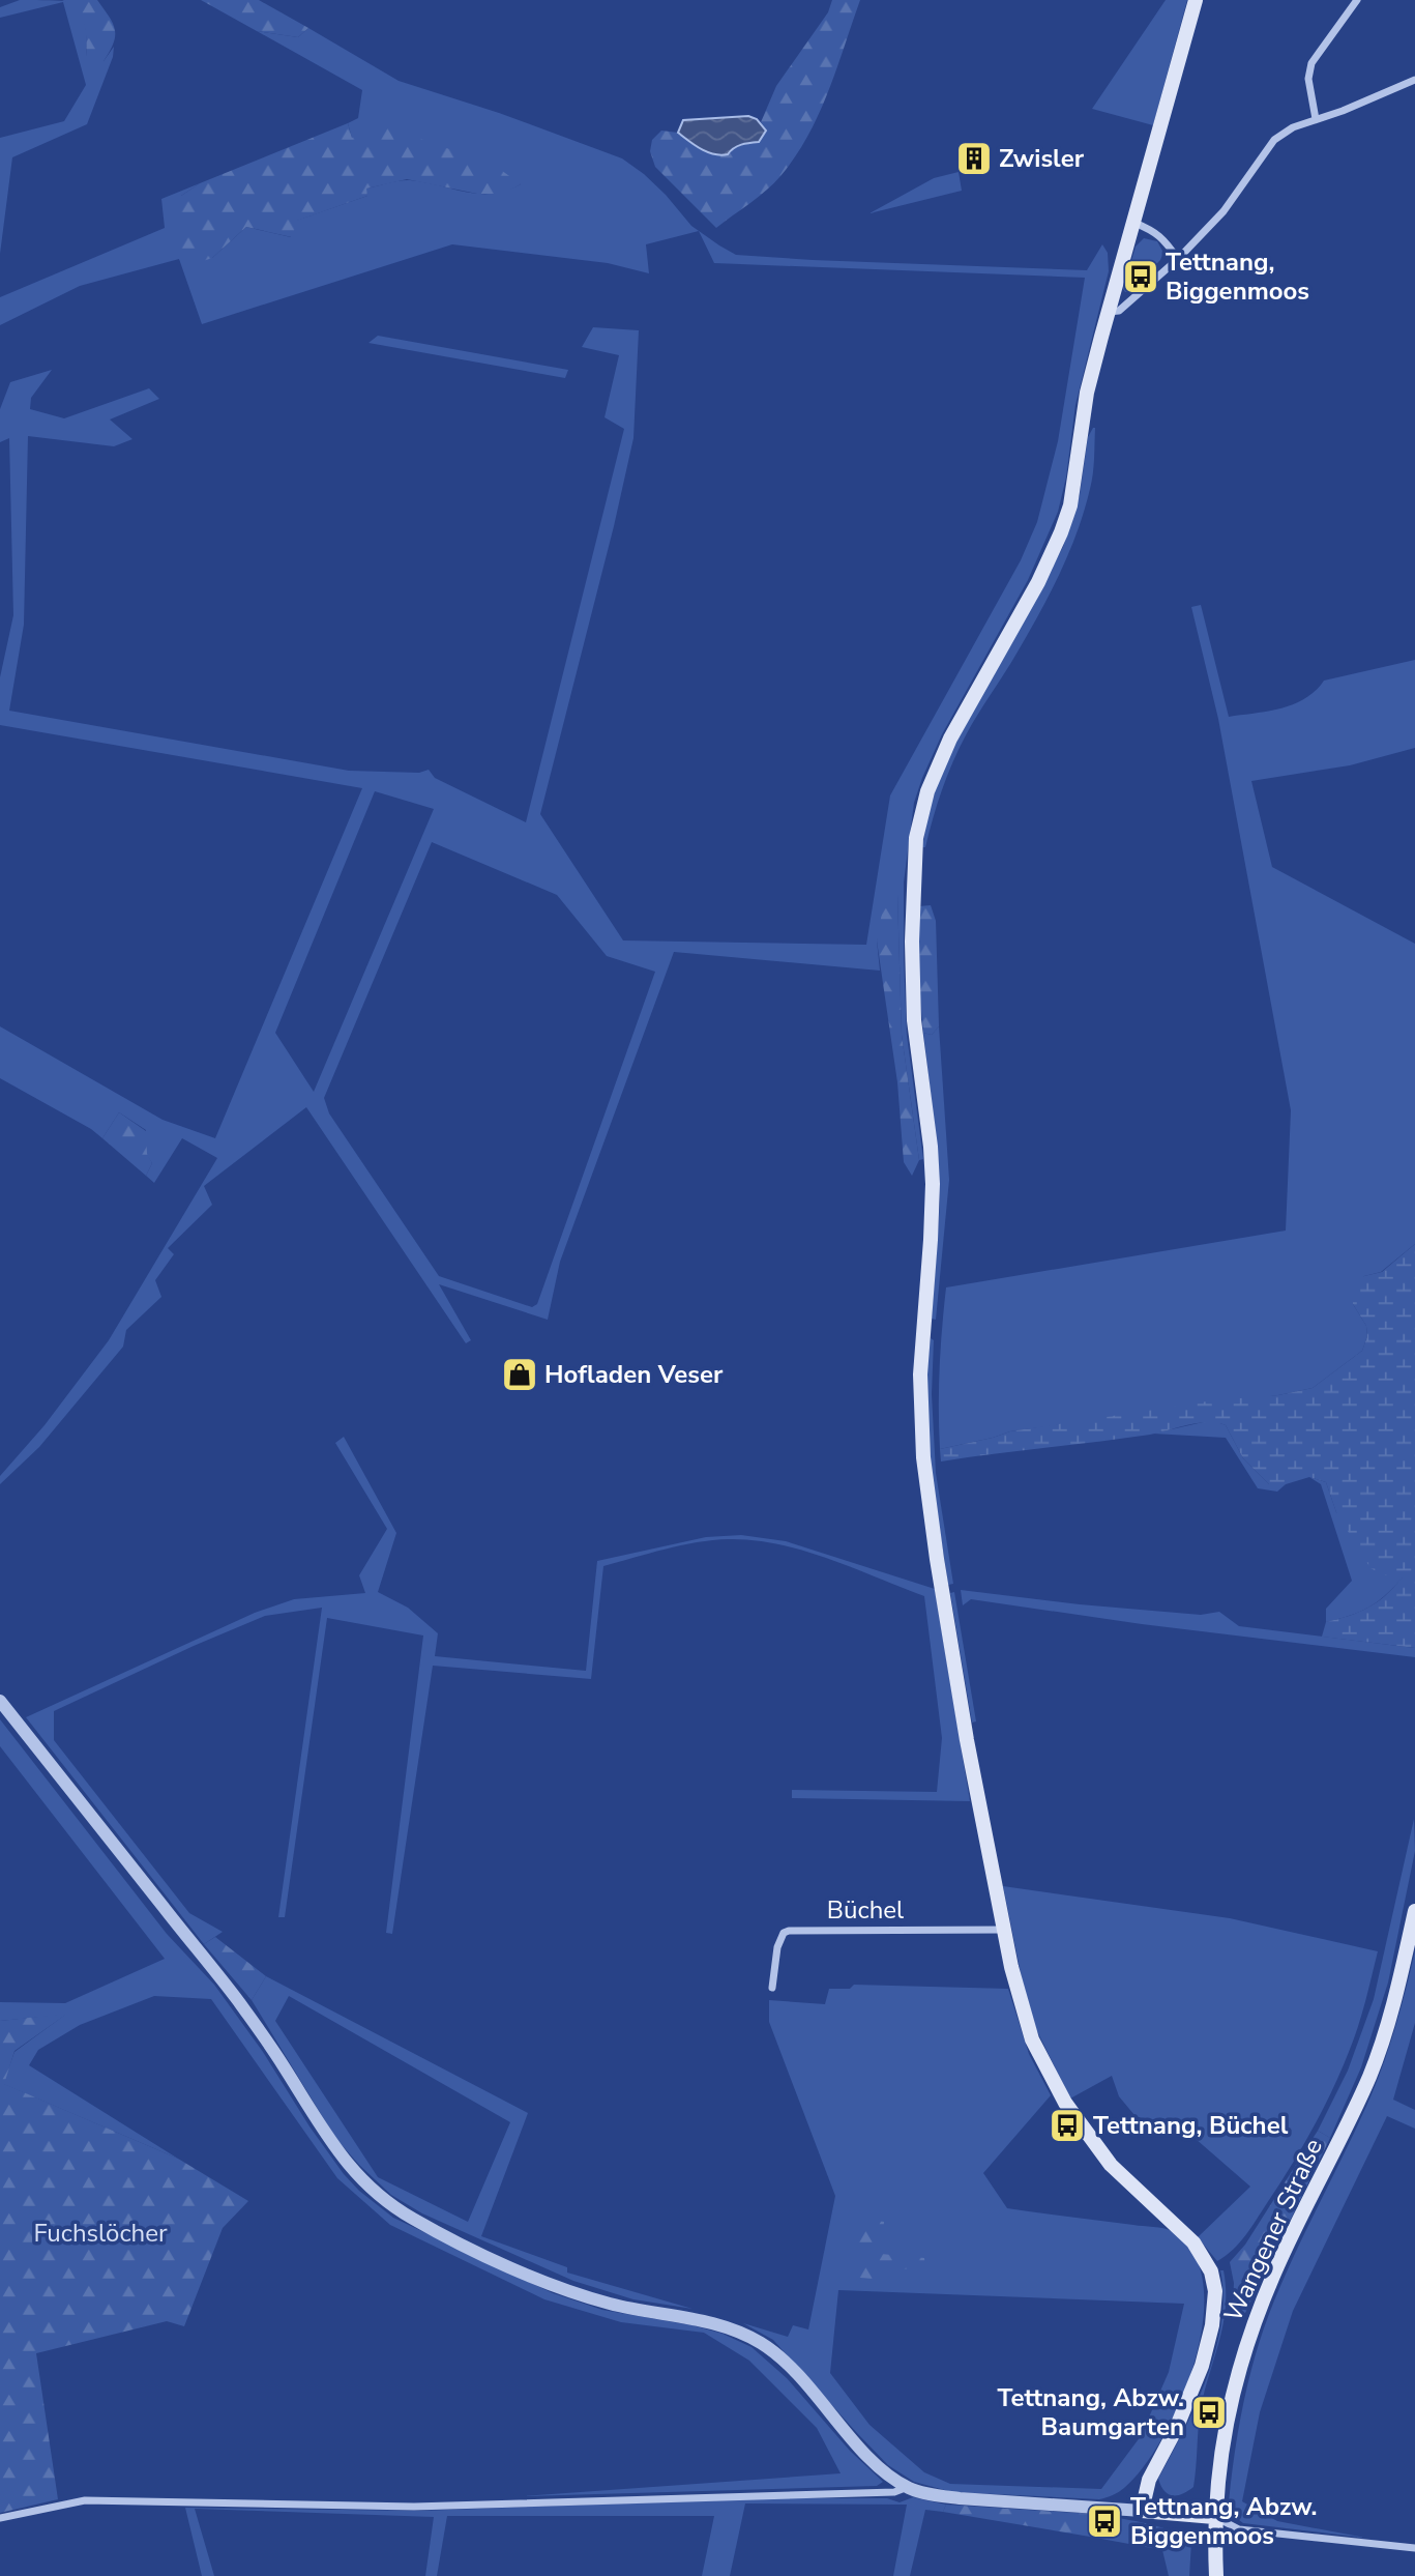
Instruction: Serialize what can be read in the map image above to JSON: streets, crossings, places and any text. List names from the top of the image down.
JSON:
{
  "streets": {
    "main road": ["Wangener Straße"],
    "street": ["Büchel"]
  },
  "parks": ["Fuchslöcher"],
  "places": {
    "building": ["Zwisler"],
    "bus stop": [
      "Tettnang, Biggenmoos",
      "Tettnang, Büchel",
      "Tettnang, Abzw. Baumgarten",
      "Tettnang, Abzw. Biggenmoos"
    ],
    "shop": ["Hofladen Veser"]
  }
}
